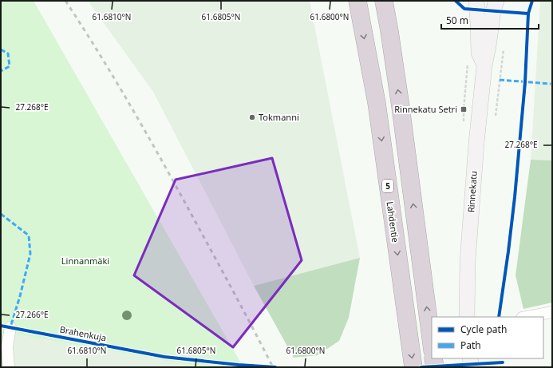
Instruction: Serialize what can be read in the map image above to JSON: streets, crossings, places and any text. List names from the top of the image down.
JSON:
{
  "streets": {
    "highway": ["5", "Lahdentie"],
    "street": ["Rinnekatu"],
    "cycle path": ["Brahenkuja"]
  },
  "parks": ["Linnanmäki"],
  "places": {
    "transit": ["Rinnekatu Setri"],
    "other": ["Tokmanni"]
  },
  "legend": ["Cycle path", "Path"],
  "scale_bar": "50 m",
  "coordinates": [
    "61.6810°N",
    "61.6805°N",
    "61.6800°N",
    "27.268°E",
    "27.266°E"
  ]
}
